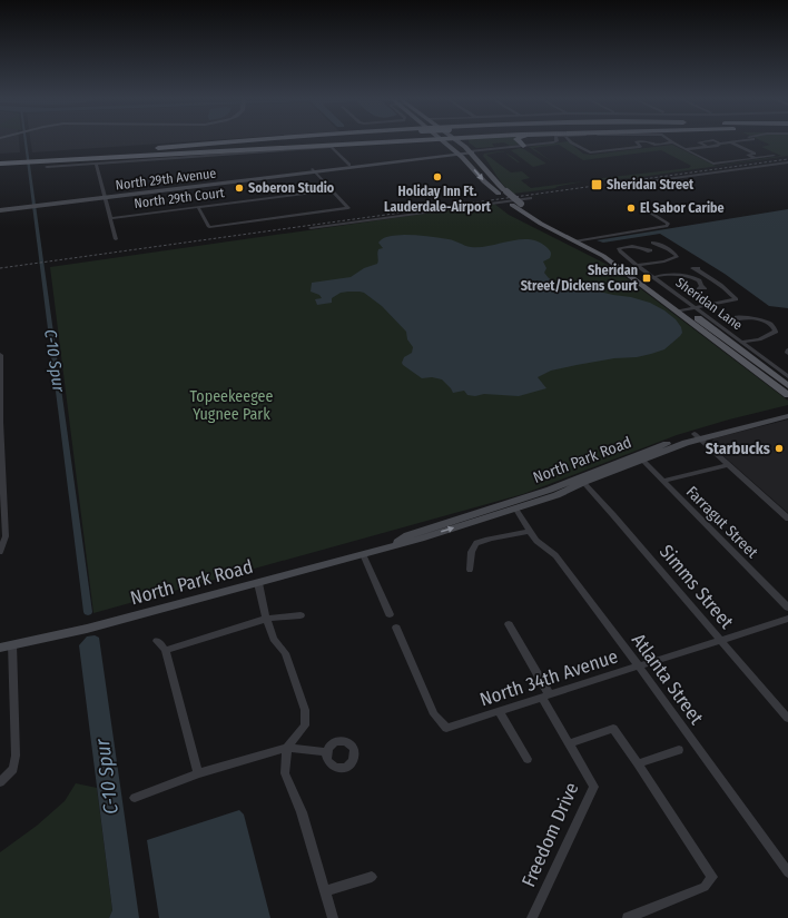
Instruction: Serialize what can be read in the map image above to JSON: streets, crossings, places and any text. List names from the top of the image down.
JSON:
{
  "streets": {
    "street": [
      "North 29th Avenue",
      "North 29th Court",
      "Sheridan Lane",
      "North Park Road",
      "Farragut Street",
      "Simms Street",
      "North 34th Avenue",
      "Atlanta Street",
      "Freedom Drive"
    ]
  },
  "crossings": [
    ["North Park Road", "Farragut Street"],
    ["North Park Road", "Simms Street"],
    ["North Park Road", "Atlanta Street"],
    ["Simms Street", "North 34th Avenue"],
    ["North 34th Avenue", "Atlanta Street"],
    ["North 34th Avenue", "Freedom Drive"]
  ],
  "water": ["C-10 Spur"],
  "parks": ["Topeekeegee Yugnee Park"],
  "places": {
    "other": [
      "Holiday Inn Ft. Lauderdale-Airport",
      "Soberon Studio",
      "El Sabor Caribe",
      "Starbucks"
    ],
    "transit": ["Sheridan Street", "Sheridan Street/Dickens Court"]
  }
}
